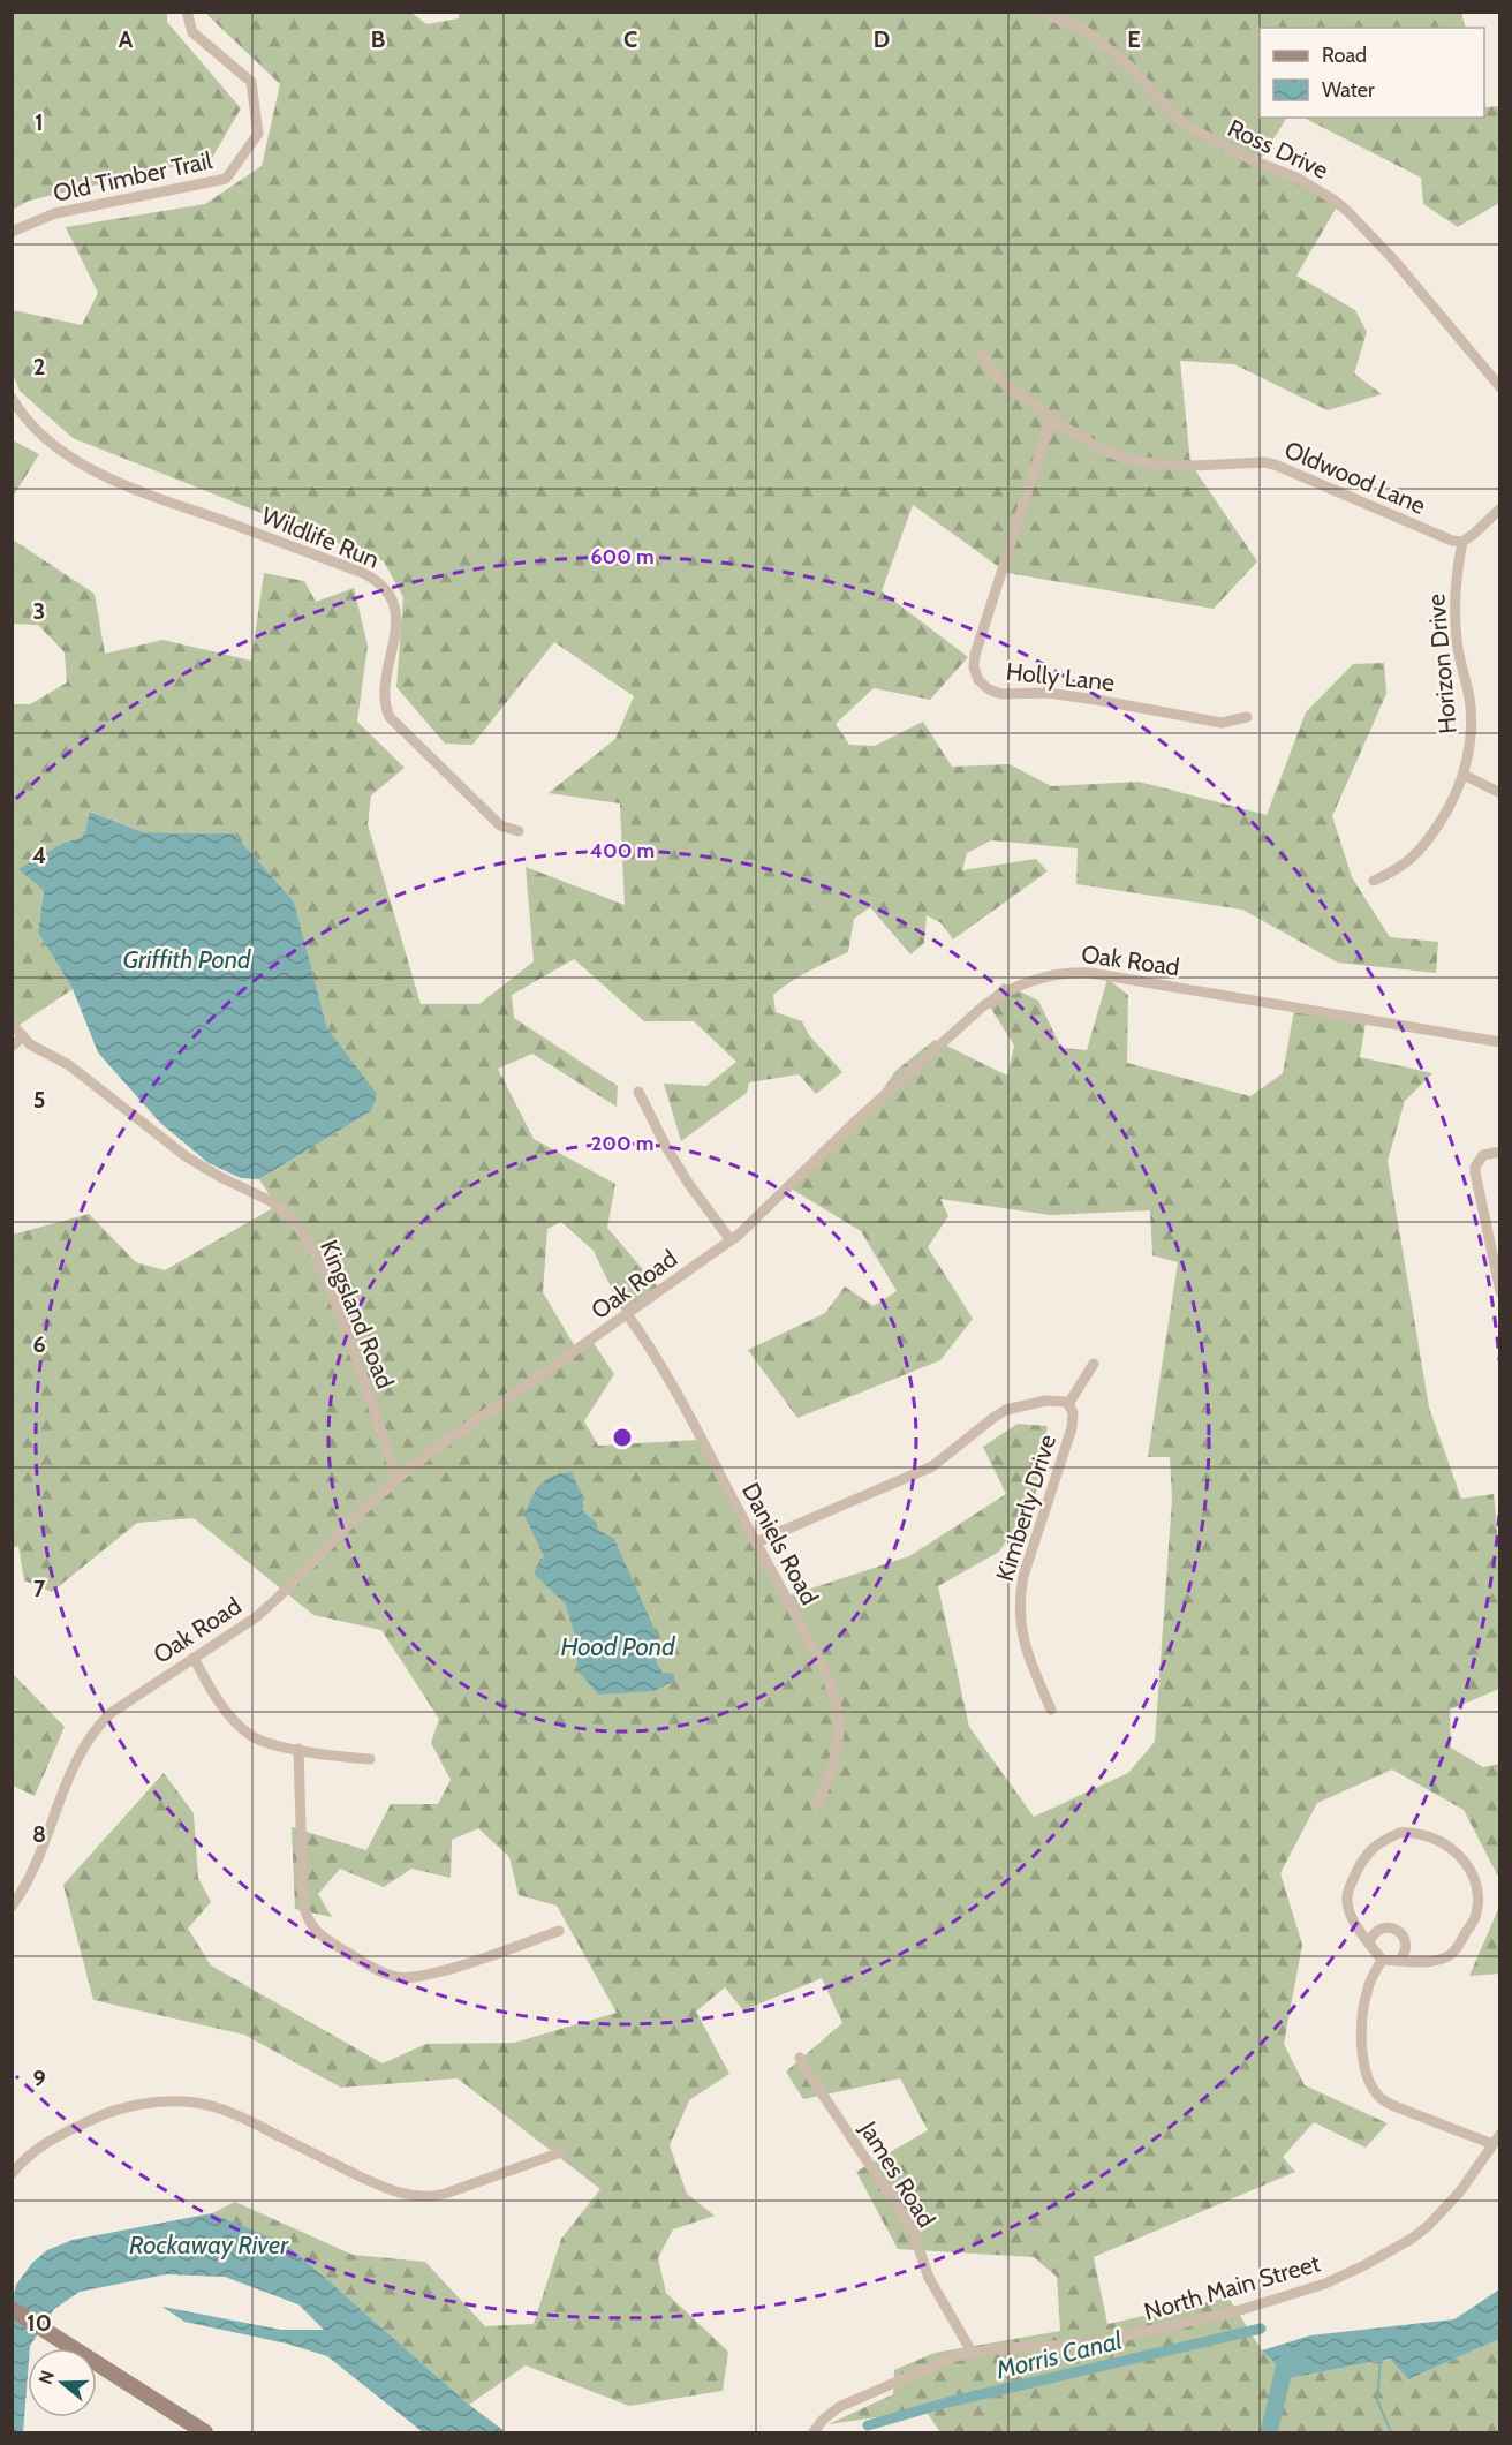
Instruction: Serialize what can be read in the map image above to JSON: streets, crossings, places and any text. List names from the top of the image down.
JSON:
{
  "streets": {
    "street": [
      "Ross Drive",
      "Old Timber Trail",
      "Oldwood Lane",
      "Wildlife Run",
      "Horizon Drive",
      "Holly Lane",
      "Oak Road",
      "Kingsland Road",
      "Kimberly Drive",
      "Daniels Road",
      "James Road",
      "North Main Street"
    ]
  },
  "crossings": [
    ["Oldwood Lane", "Horizon Drive"],
    ["Oldwood Lane", "Holly Lane"],
    ["Oak Road", "Kingsland Road"],
    ["Oak Road", "Daniels Road"],
    ["James Road", "North Main Street"]
  ],
  "water": [
    "Griffith Pond",
    "Hood Pond",
    "Rockaway River",
    "Morris Canal"
  ],
  "legend": ["Road", "Water"],
  "north": "left",
  "grid": {
    "columns": [
      "A",
      "B",
      "C",
      "D",
      "E"
    ],
    "rows": [
      "1",
      "2",
      "3",
      "4",
      "5",
      "6",
      "7",
      "8",
      "9",
      "10"
    ]
  },
  "rings": ["600 m", "400 m", "200 m"]
}
